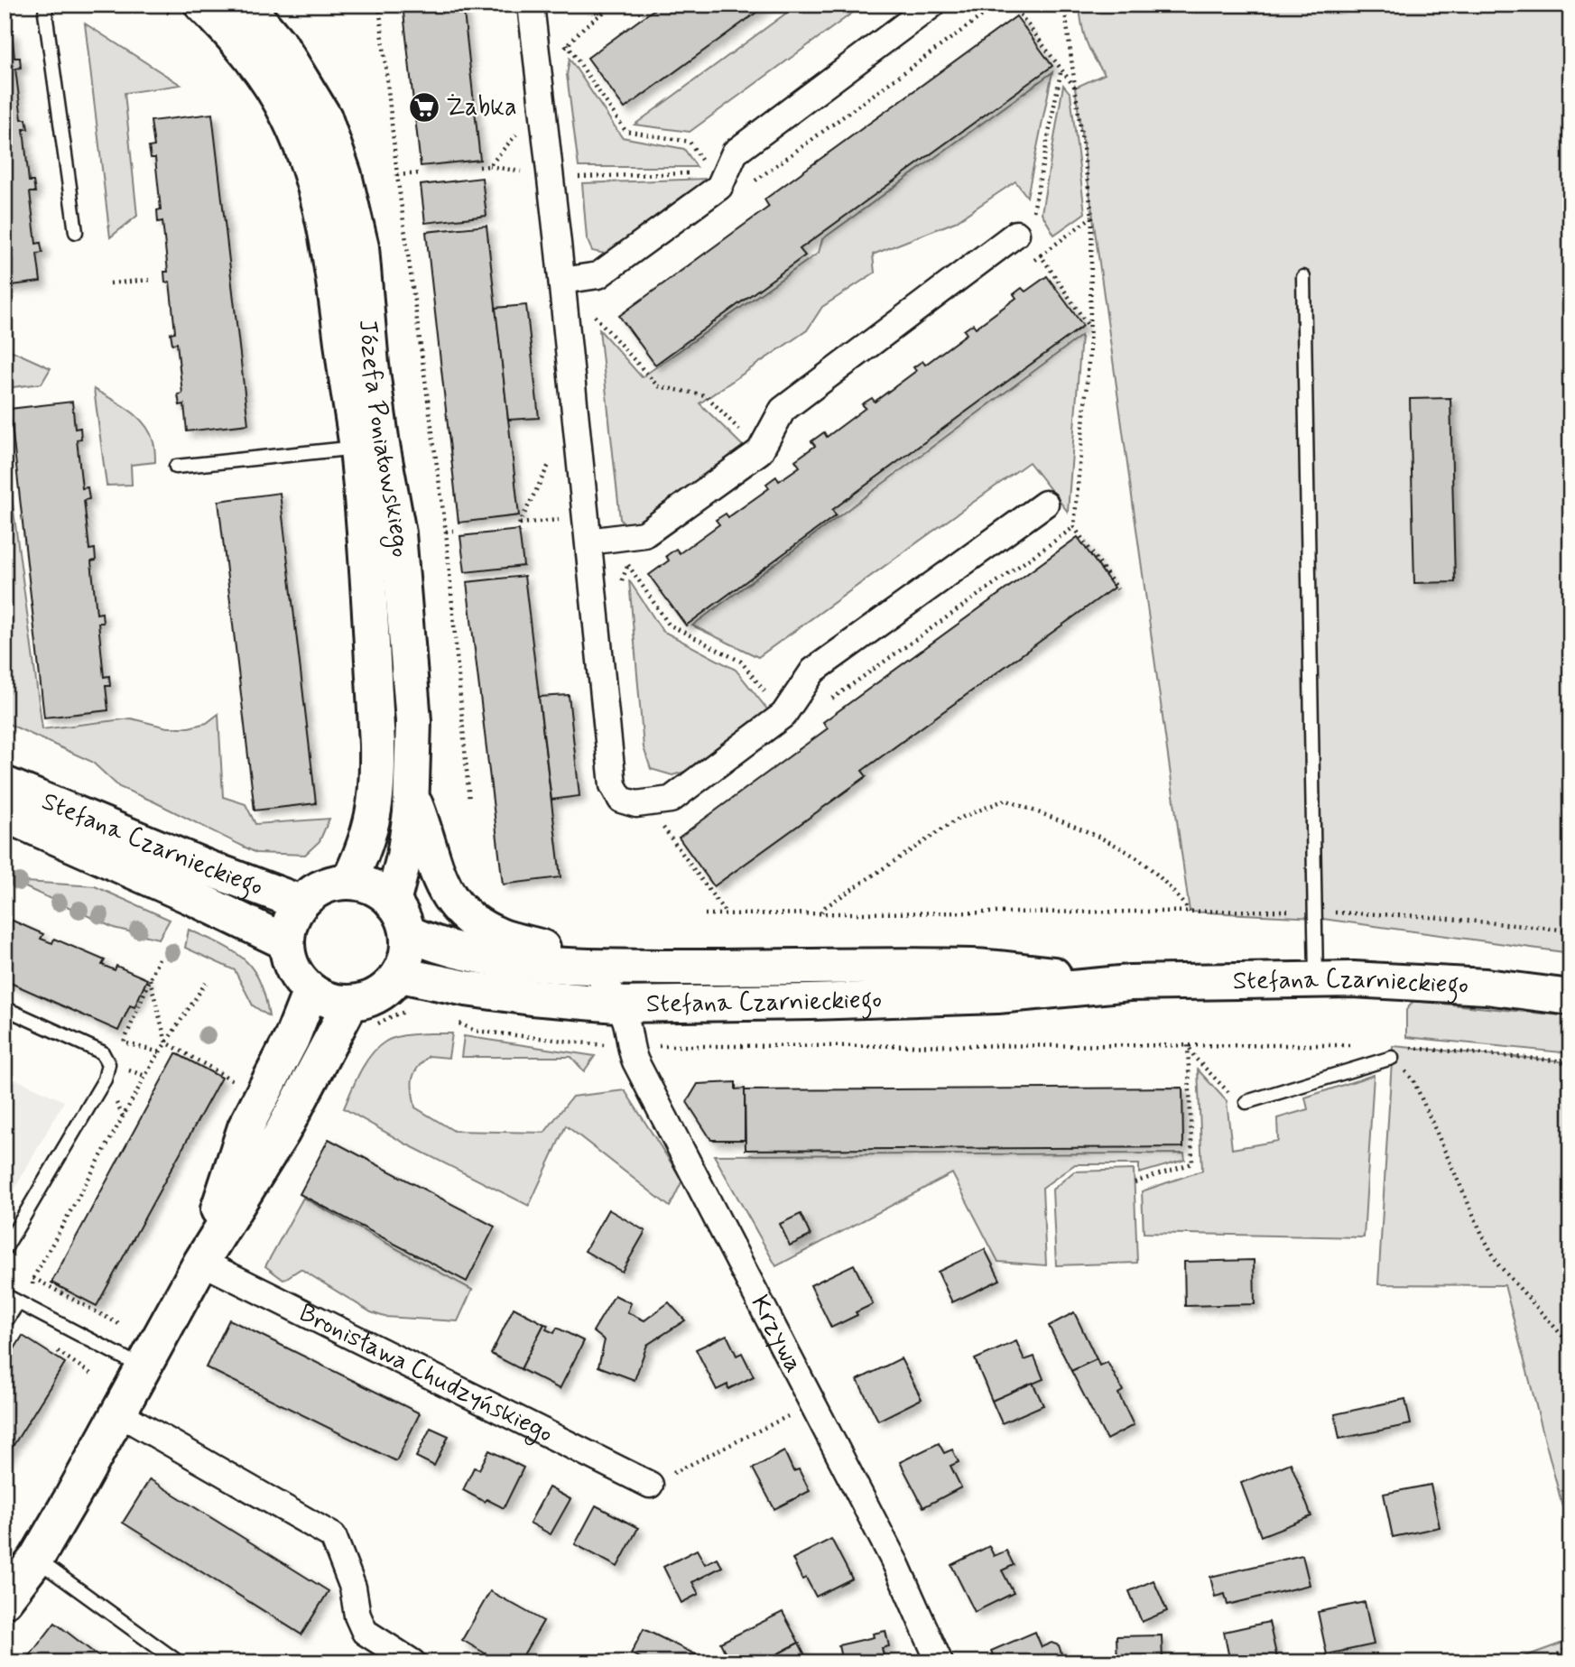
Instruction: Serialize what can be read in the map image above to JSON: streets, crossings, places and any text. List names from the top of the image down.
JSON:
{
  "streets": {
    "street": [
      "Józefa Poniatowskiego",
      "Stefana Czarnieckiego",
      "Krzywa",
      "Bronisława Chudzyńskiego"
    ]
  },
  "crossings": [
    ["Józefa Poniatowskiego", "Stefana Czarnieckiego"],
    ["Stefana Czarnieckiego", "Krzywa"]
  ],
  "places": {
    "supermarket": ["Żabka"]
  }
}
